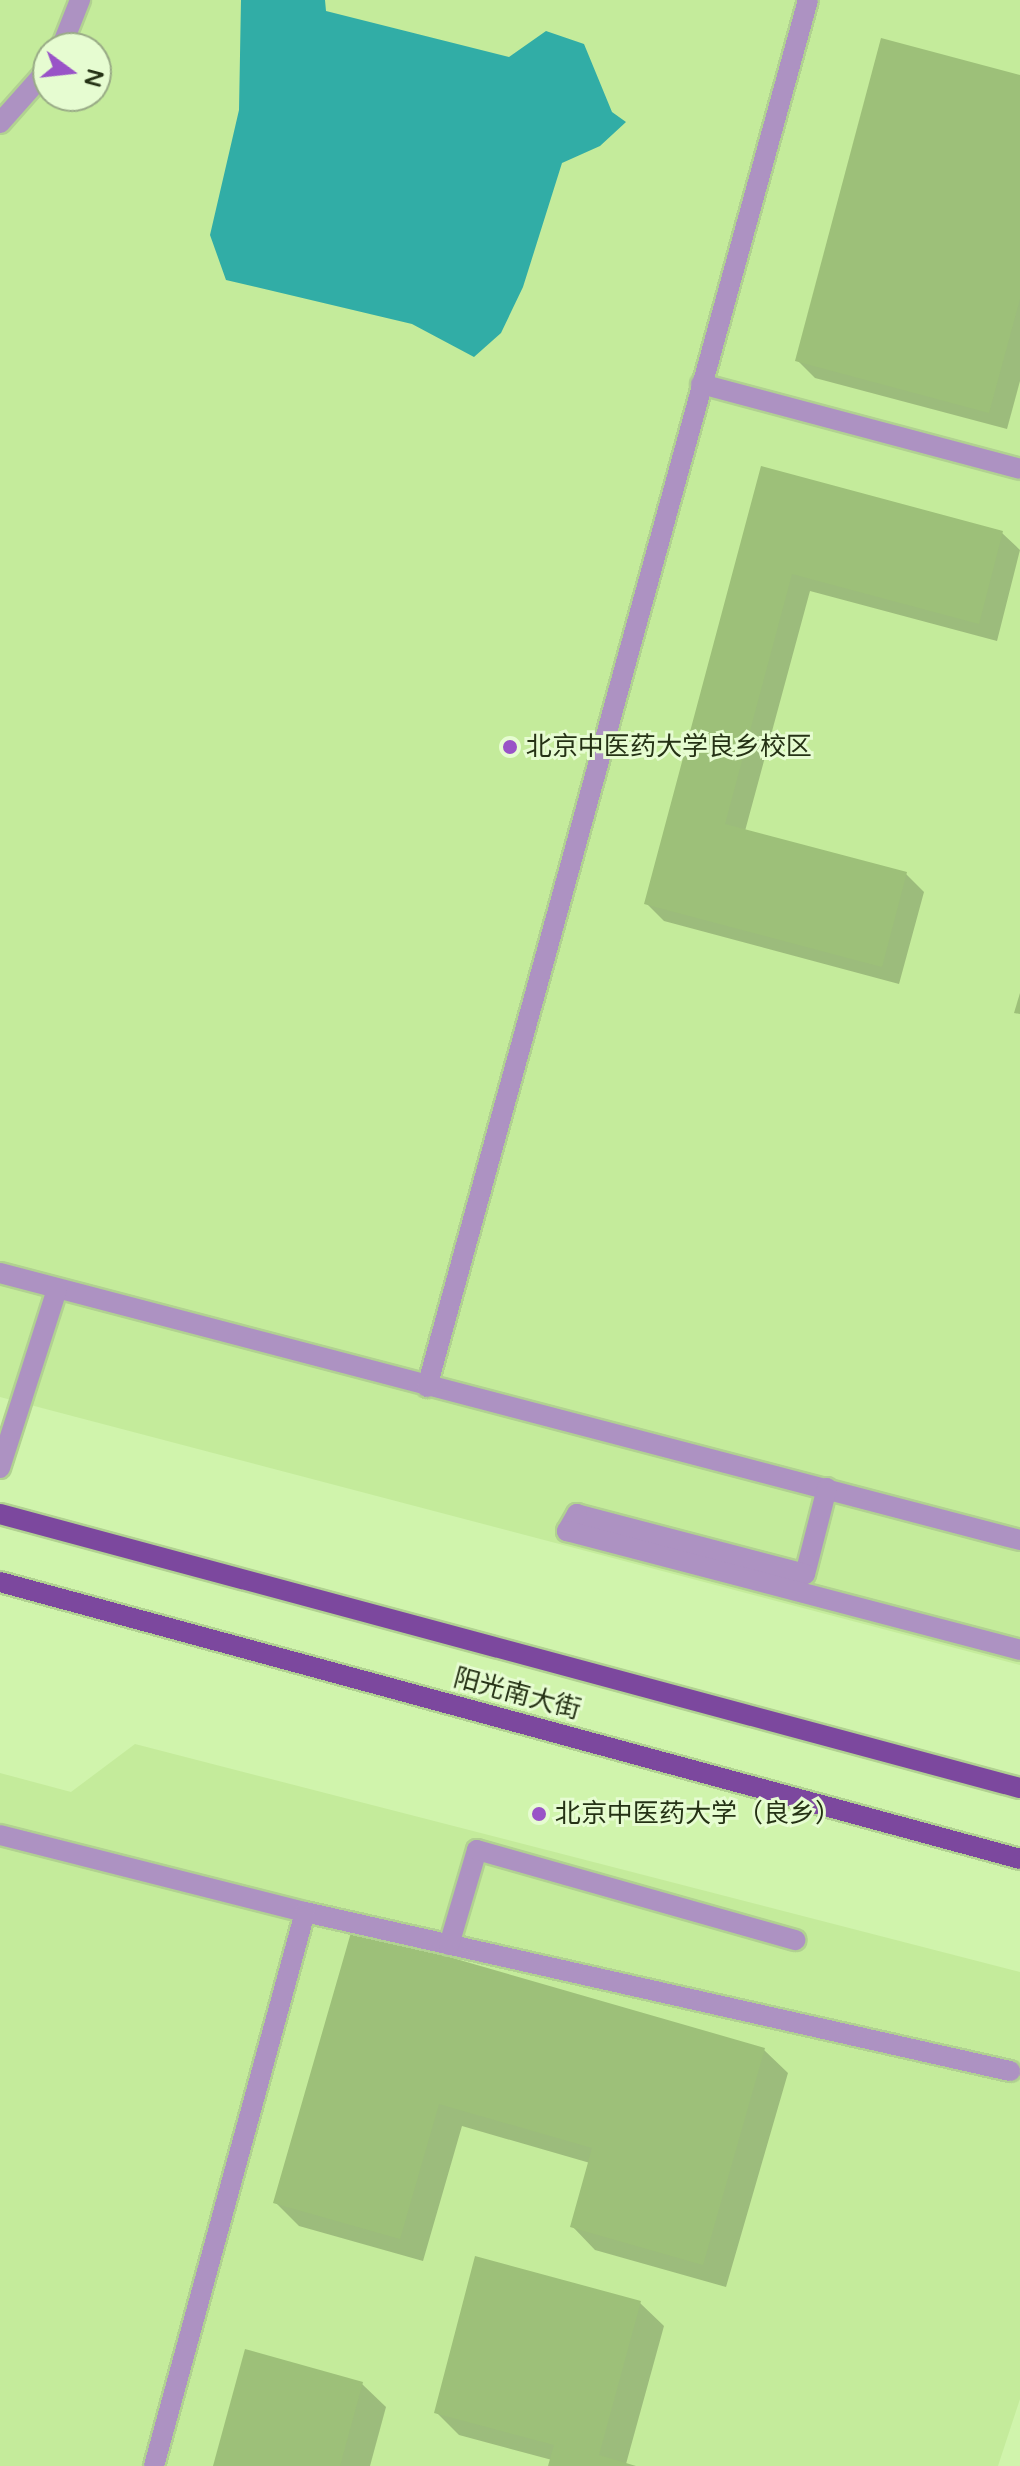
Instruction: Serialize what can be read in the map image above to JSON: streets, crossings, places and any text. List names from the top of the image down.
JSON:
{
  "streets": {
    "main road": ["阳光南大街"]
  },
  "places": ["北京中医药大学良乡校区", "北京中医药大学（良乡）"],
  "north": "right"
}
